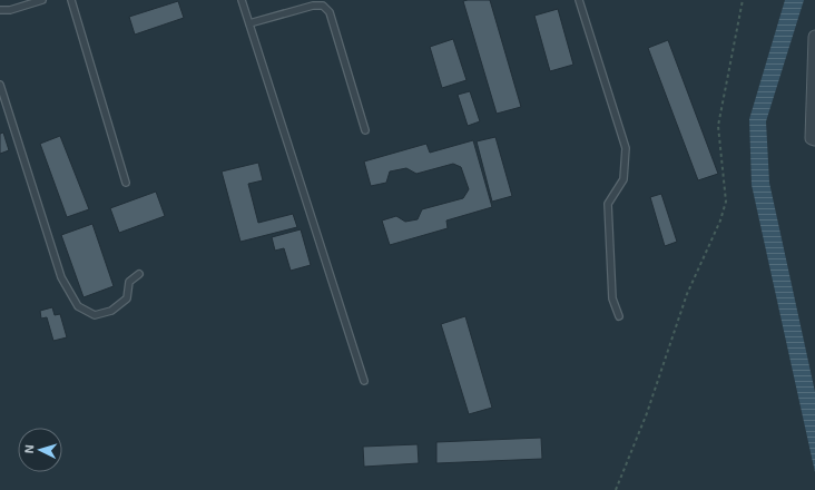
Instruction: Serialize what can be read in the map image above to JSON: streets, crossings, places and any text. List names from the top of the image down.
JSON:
{
  "north": "left"
}
